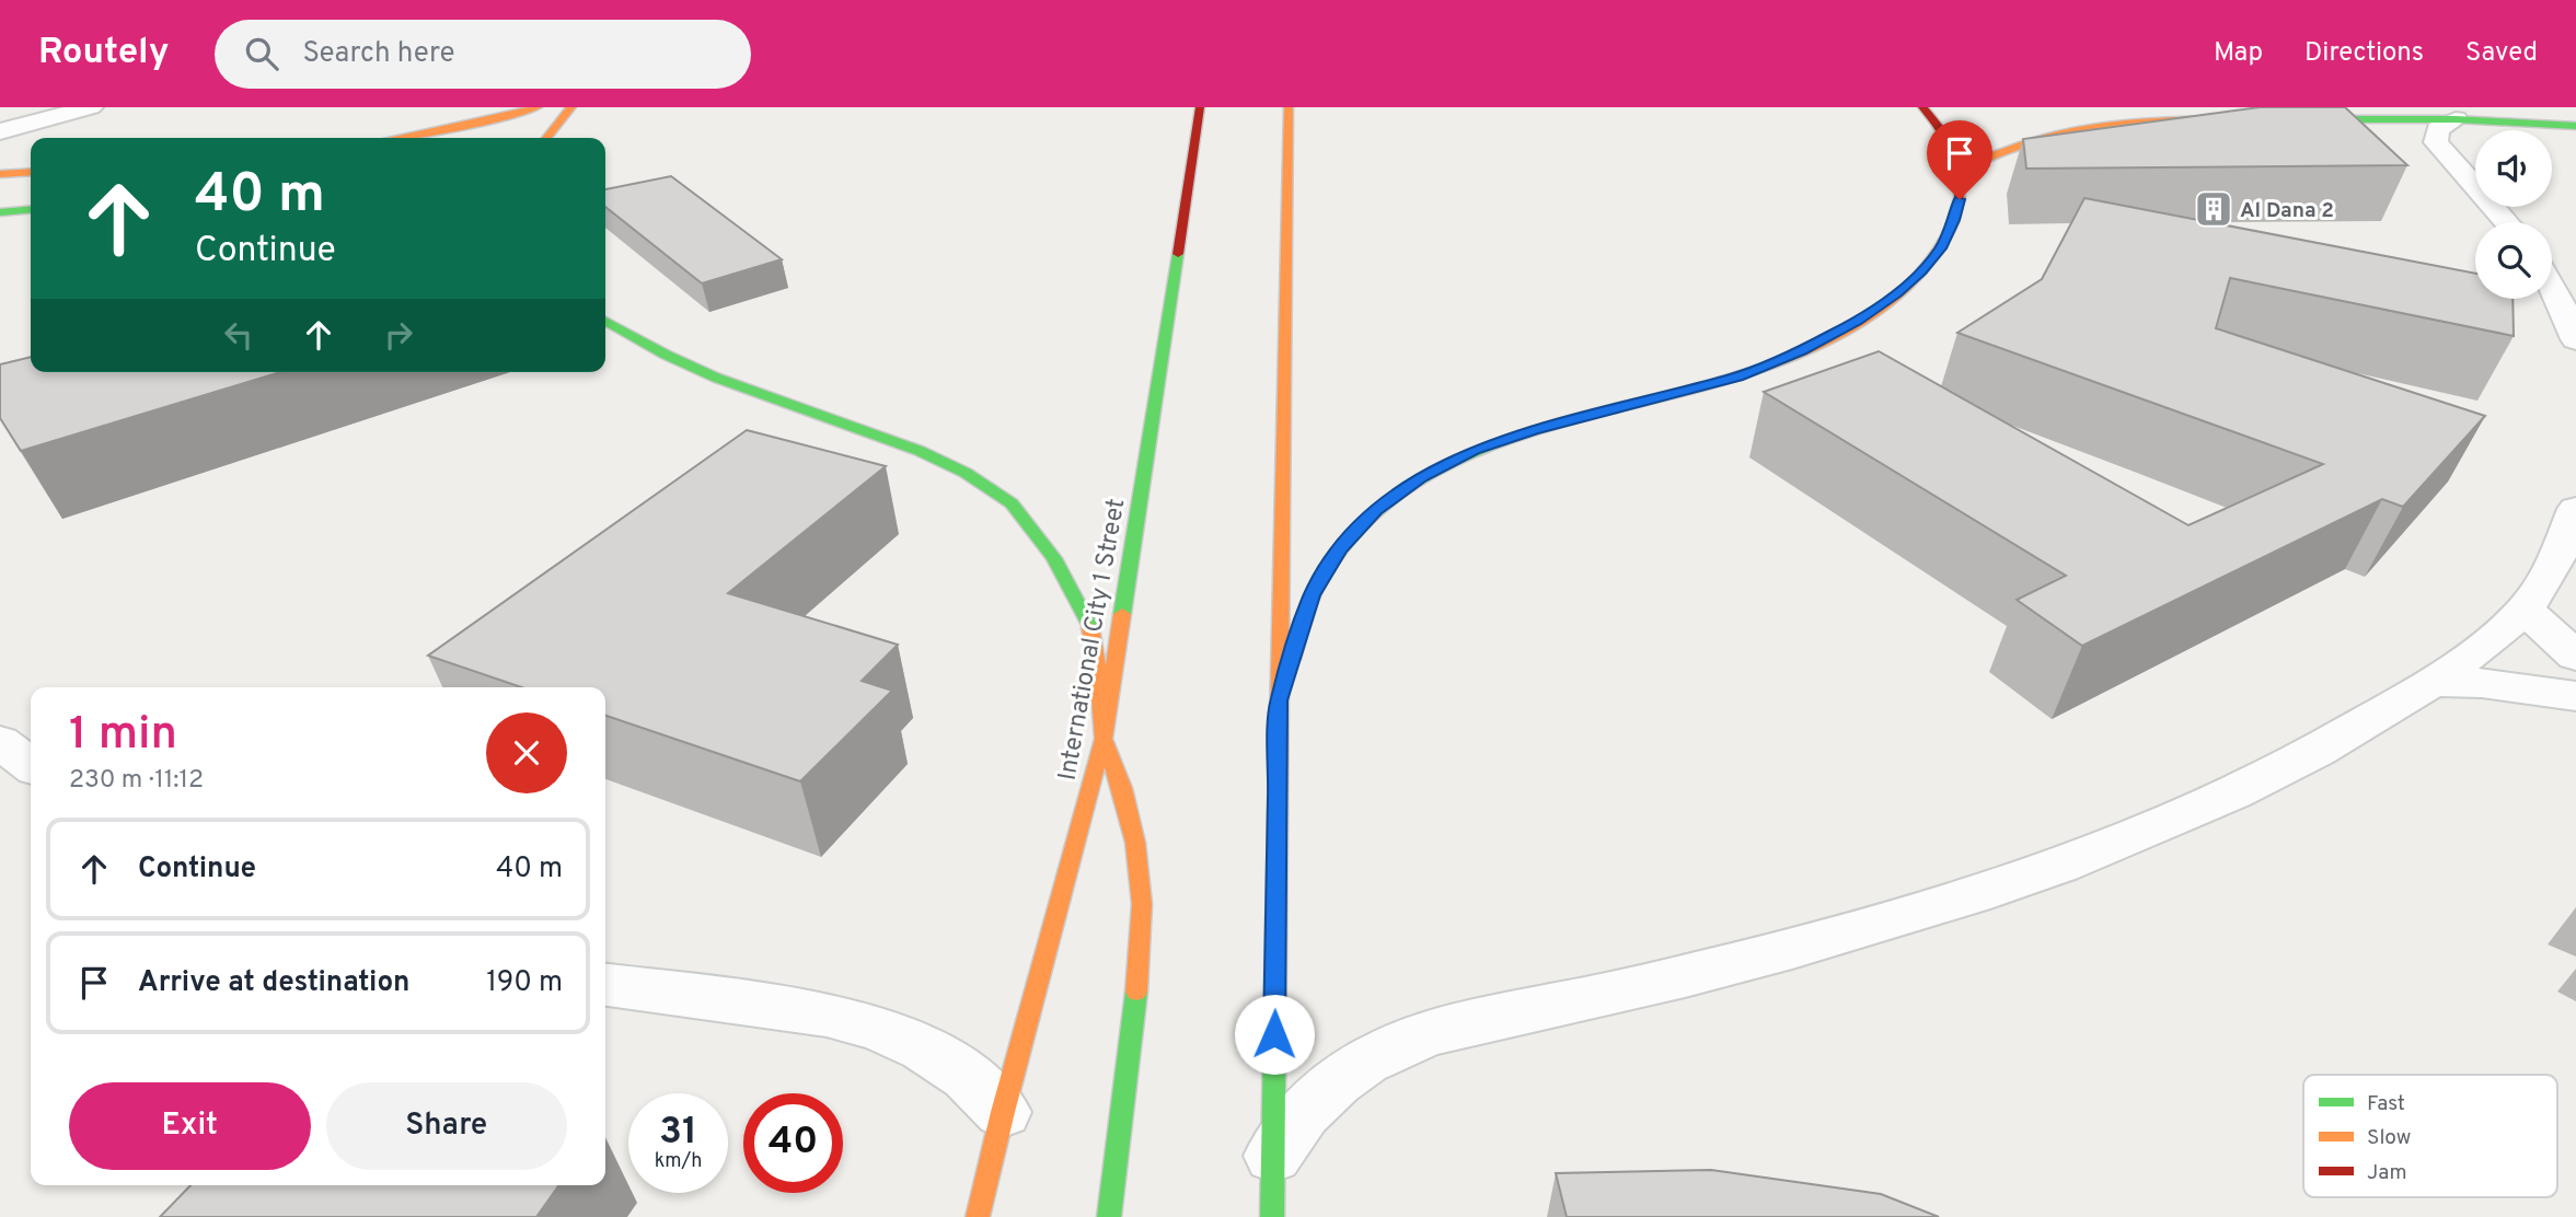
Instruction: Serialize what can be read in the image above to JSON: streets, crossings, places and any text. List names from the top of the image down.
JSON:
{
  "streets": {
    "street": ["International City 1 Street"]
  },
  "places": {
    "building": ["Al Dana 2"]
  },
  "legend": ["Fast", "Slow", "Jam"],
  "page": {
    "header": "Routely",
    "search": "Search here",
    "nav": ["Map", "Directions", "Saved"],
    "turn": ["40 m", "Continue"],
    "heading": ["1 min", "230 m · 11:12"],
    "list": [
      {
        "name": "Continue",
        "value": "40 m"
      },
      {
        "name": "Arrive at destination",
        "value": "190 m"
      }
    ],
    "buttons": ["Exit", "Share"],
    "speed": "31 km/h",
    "limit": "40"
  }
}
